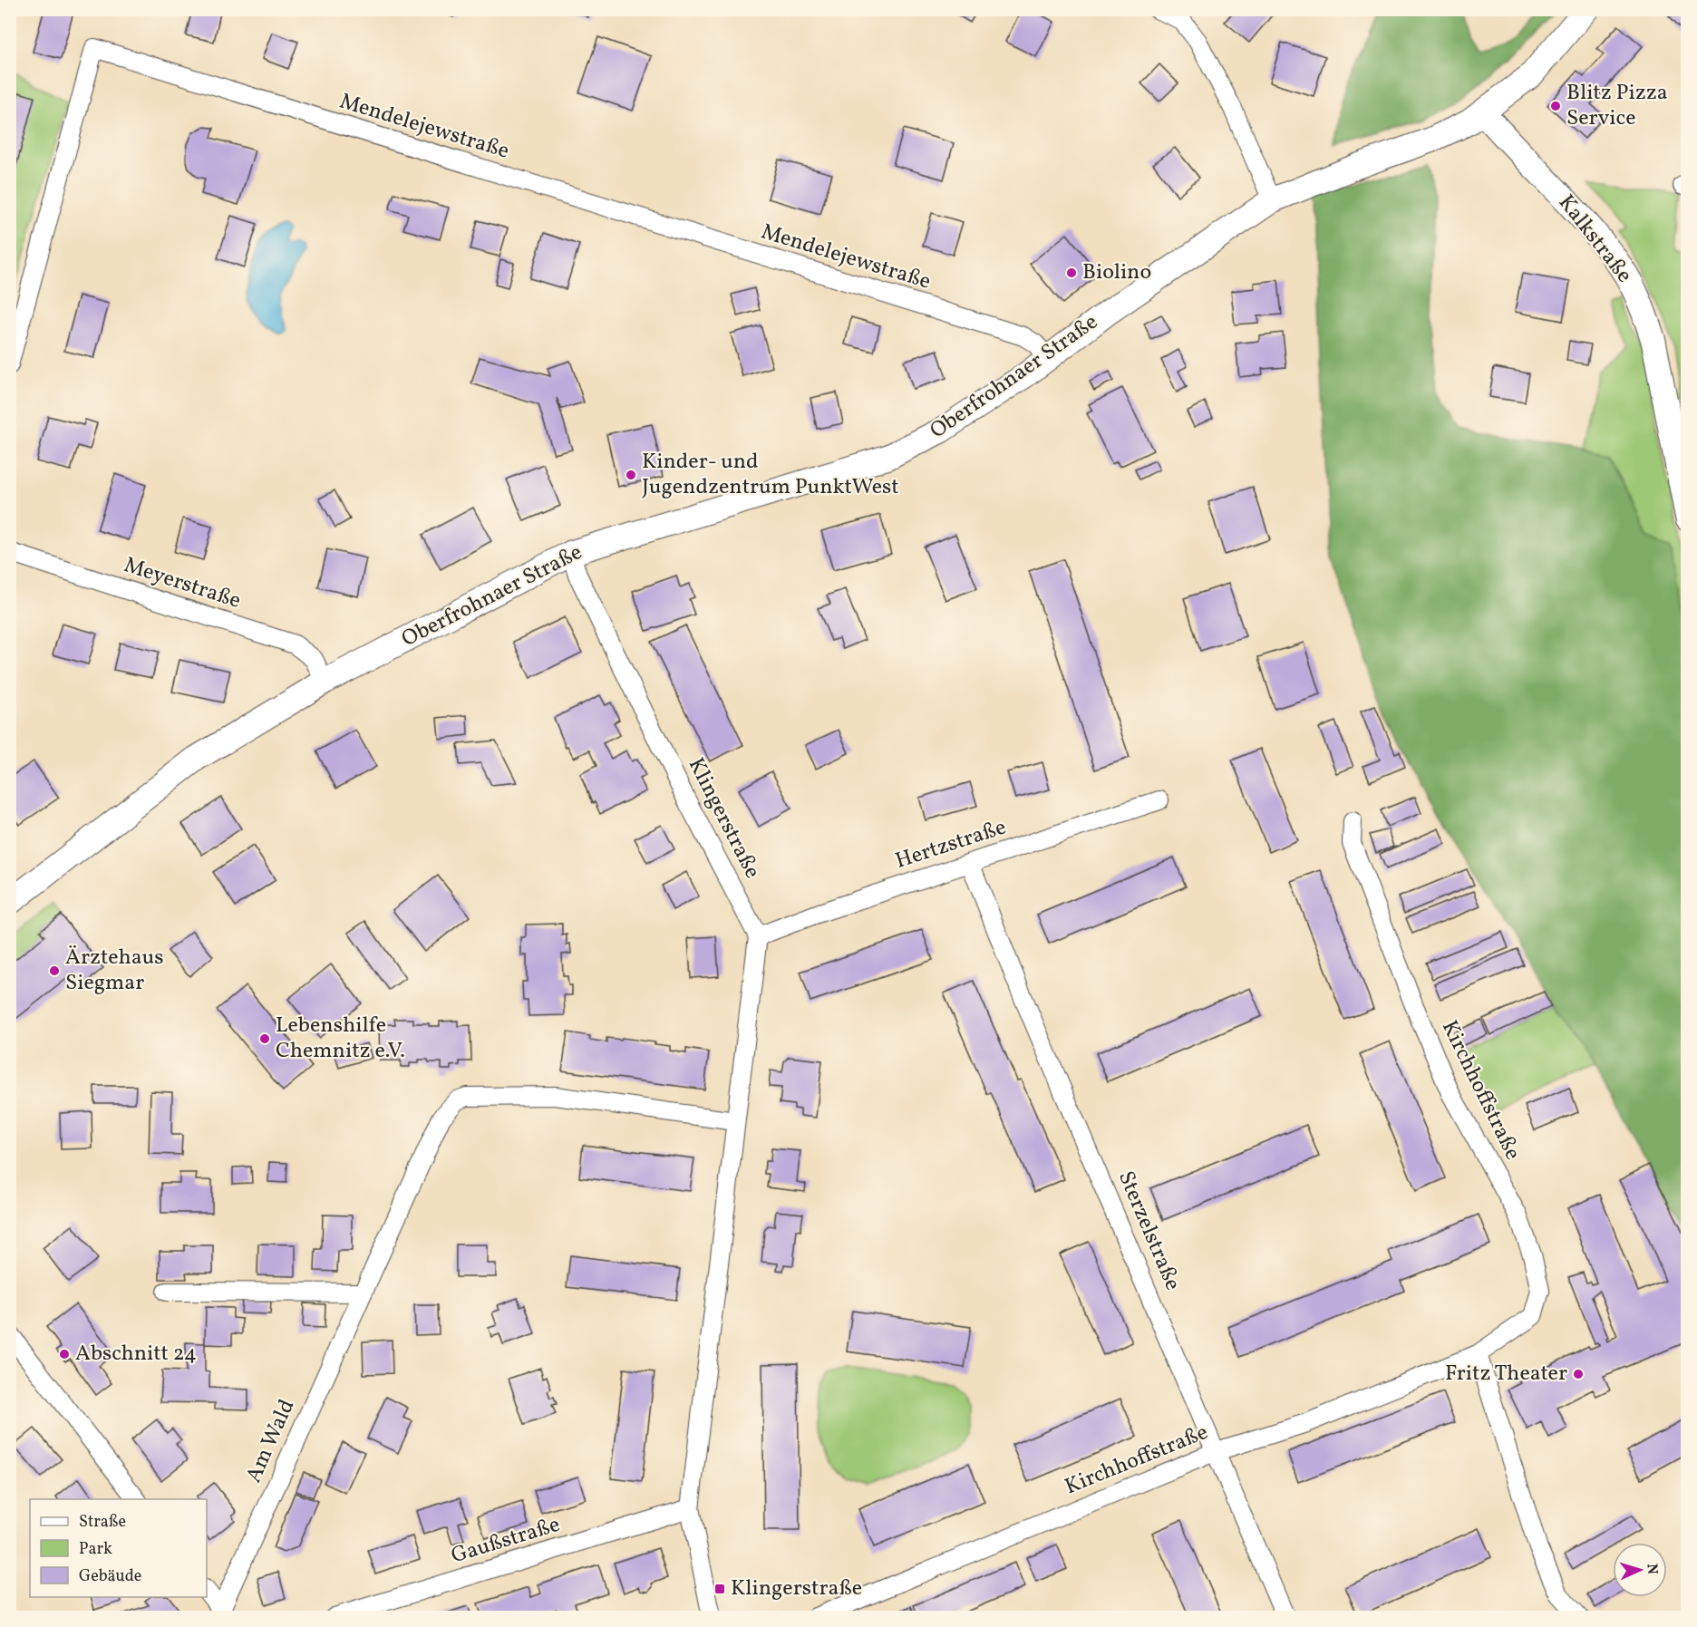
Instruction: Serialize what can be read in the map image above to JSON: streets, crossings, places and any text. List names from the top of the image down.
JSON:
{
  "streets": {
    "main road": ["Kalkstraße", "Oberfrohnaer Straße"],
    "street": [
      "Mendelejewstraße",
      "Meyerstraße",
      "Klingerstraße",
      "Hertzstraße",
      "Kirchhoffstraße",
      "Sterzelstraße",
      "Am Wald",
      "Gaußstraße"
    ]
  },
  "crossings": [
    ["Mendelejewstraße", "Oberfrohnaer Straße"],
    ["Kalkstraße", "Oberfrohnaer Straße"],
    ["Oberfrohnaer Straße", "Meyerstraße"],
    ["Oberfrohnaer Straße", "Klingerstraße"],
    ["Klingerstraße", "Hertzstraße"],
    ["Hertzstraße", "Sterzelstraße"],
    ["Kirchhoffstraße", "Sterzelstraße"]
  ],
  "places": {
    "other": [
      "Blitz Pizza Service",
      "Biolino",
      "Kinder- und Jugendzentrum PunktWest",
      "Ärztehaus Siegmar",
      "Lebenshilfe Chemnitz e.V.",
      "Abschnitt 24",
      "Fritz Theater"
    ],
    "transit": ["Klingerstraße"]
  },
  "legend": ["Straße", "Park", "Gebäude"],
  "north": "right"
}
